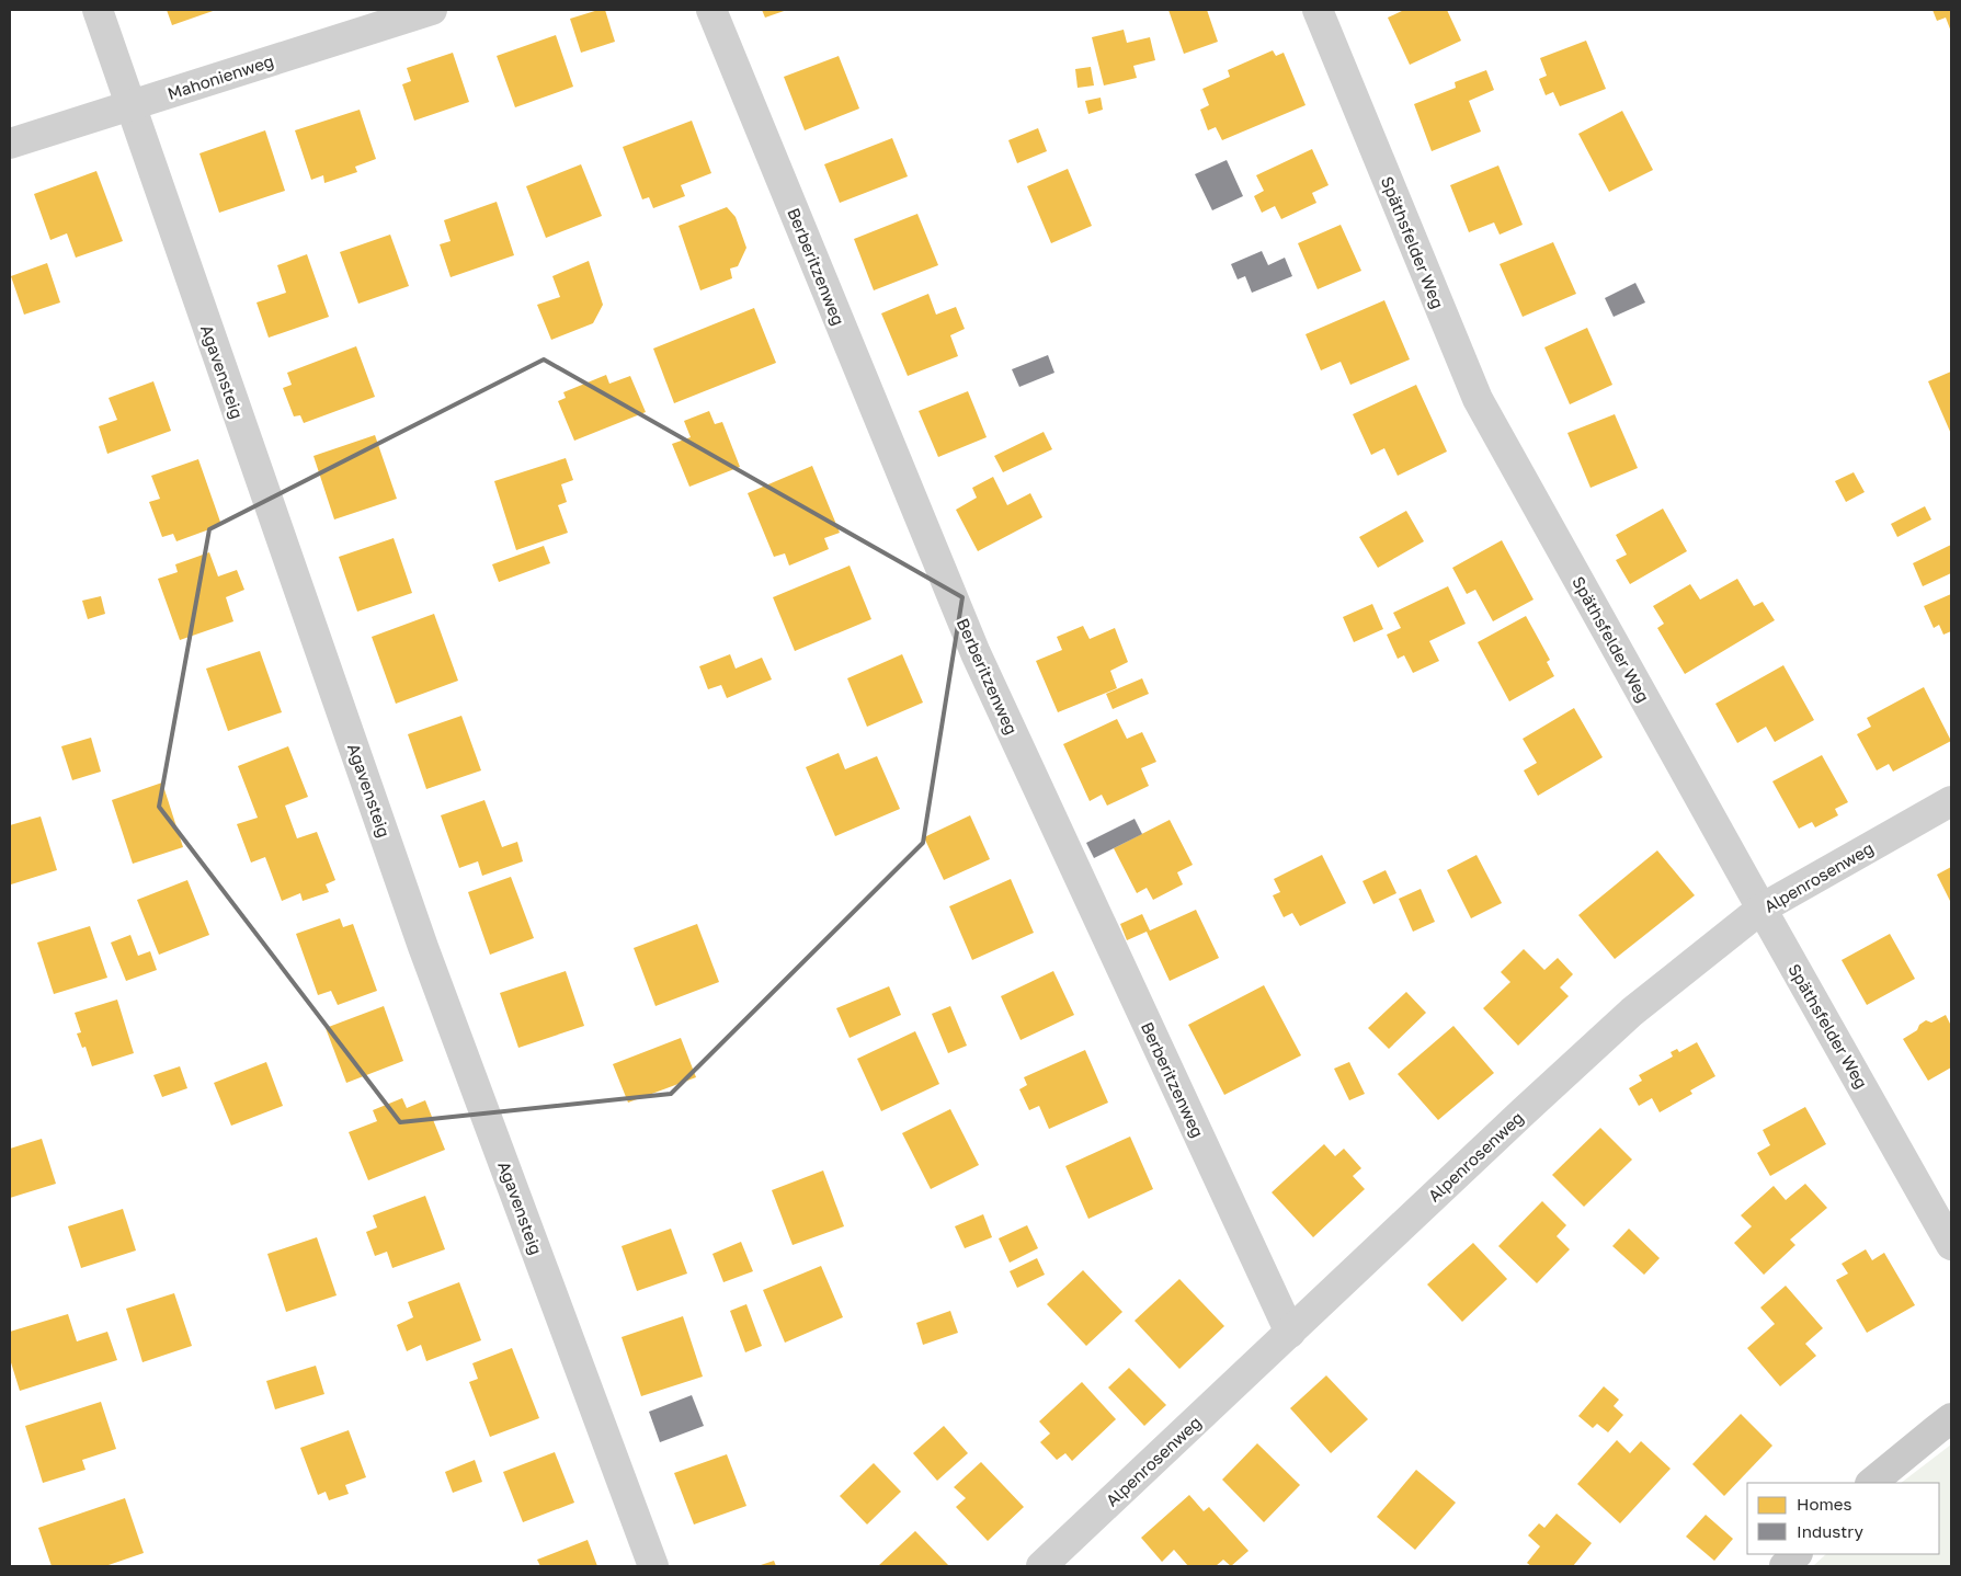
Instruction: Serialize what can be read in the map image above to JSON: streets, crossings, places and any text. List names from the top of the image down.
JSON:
{
  "streets": {
    "street": [
      "Mahonienweg",
      "Späthsfelder Weg",
      "Berberitzenweg",
      "Agavensteig",
      "Alpenrosenweg"
    ]
  },
  "crossings": [
    ["Mahonienweg", "Agavensteig"],
    ["Späthsfelder Weg", "Alpenrosenweg"],
    ["Berberitzenweg", "Alpenrosenweg"]
  ],
  "legend": ["Homes", "Industry"]
}
